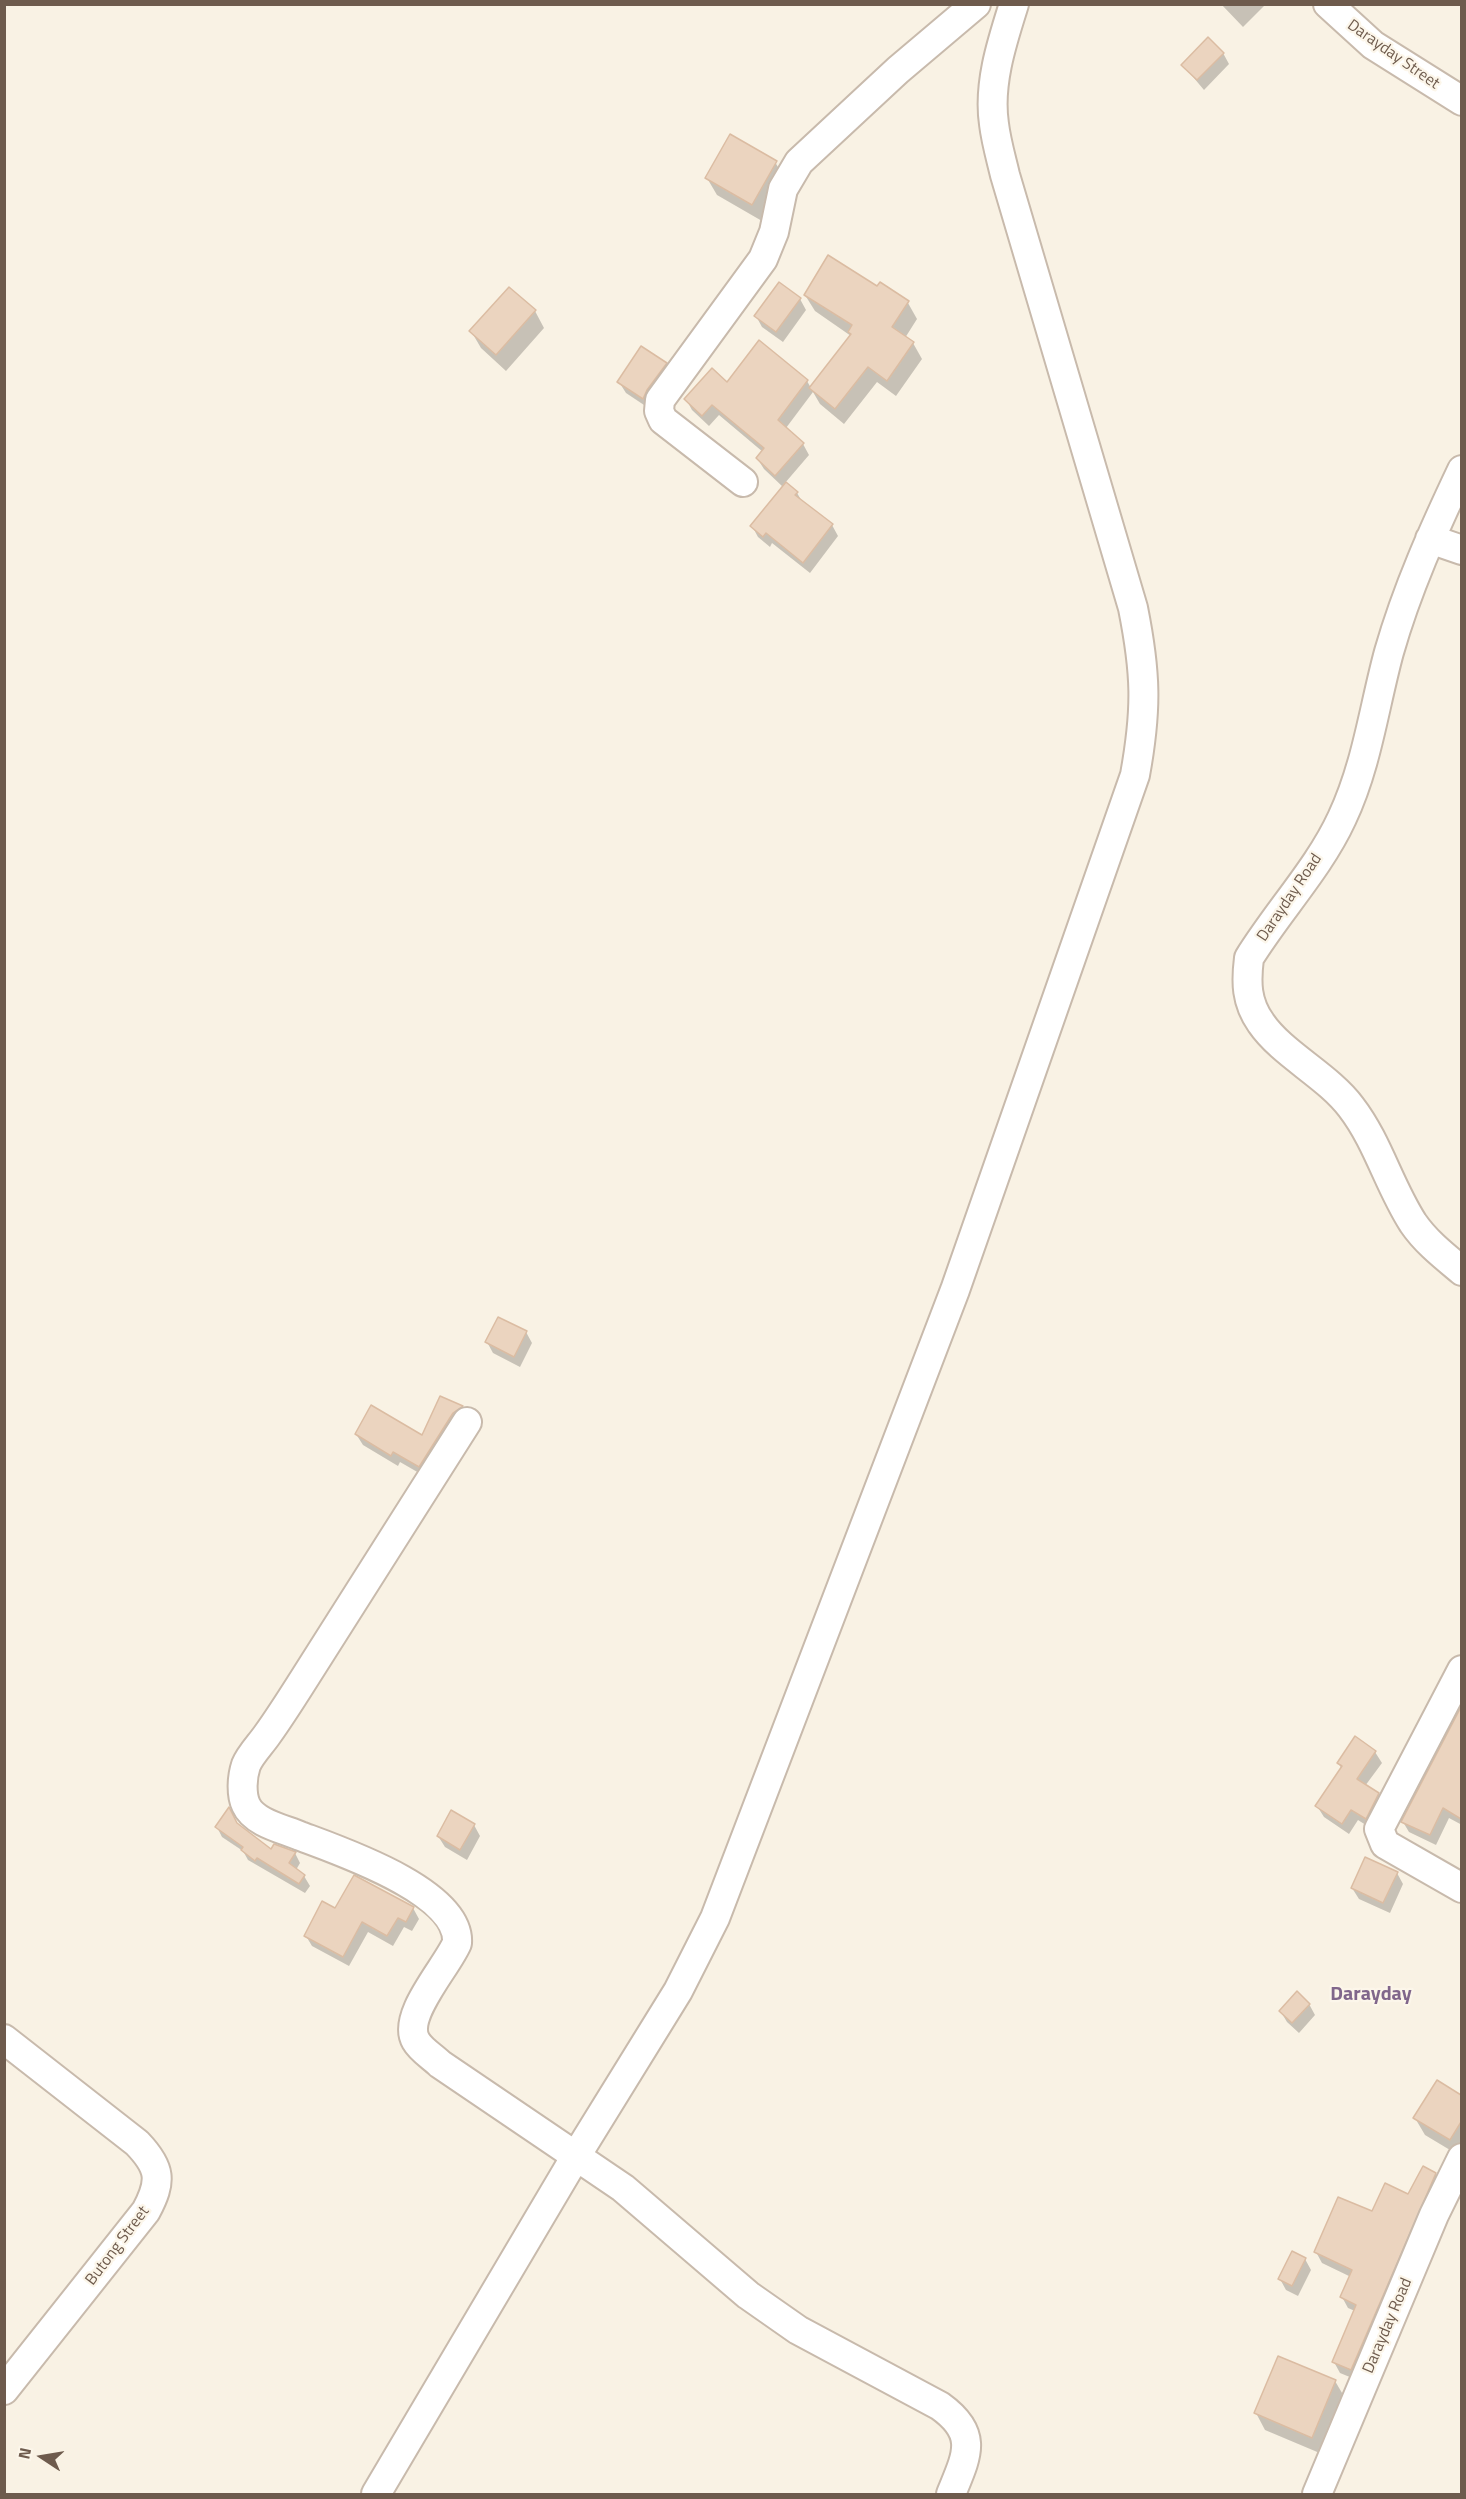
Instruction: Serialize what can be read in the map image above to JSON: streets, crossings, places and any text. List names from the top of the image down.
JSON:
{
  "streets": {
    "street": ["Darayday Street", "Darayday Road", "Butong Street"]
  },
  "districts": ["Darayday"],
  "north": "left"
}
